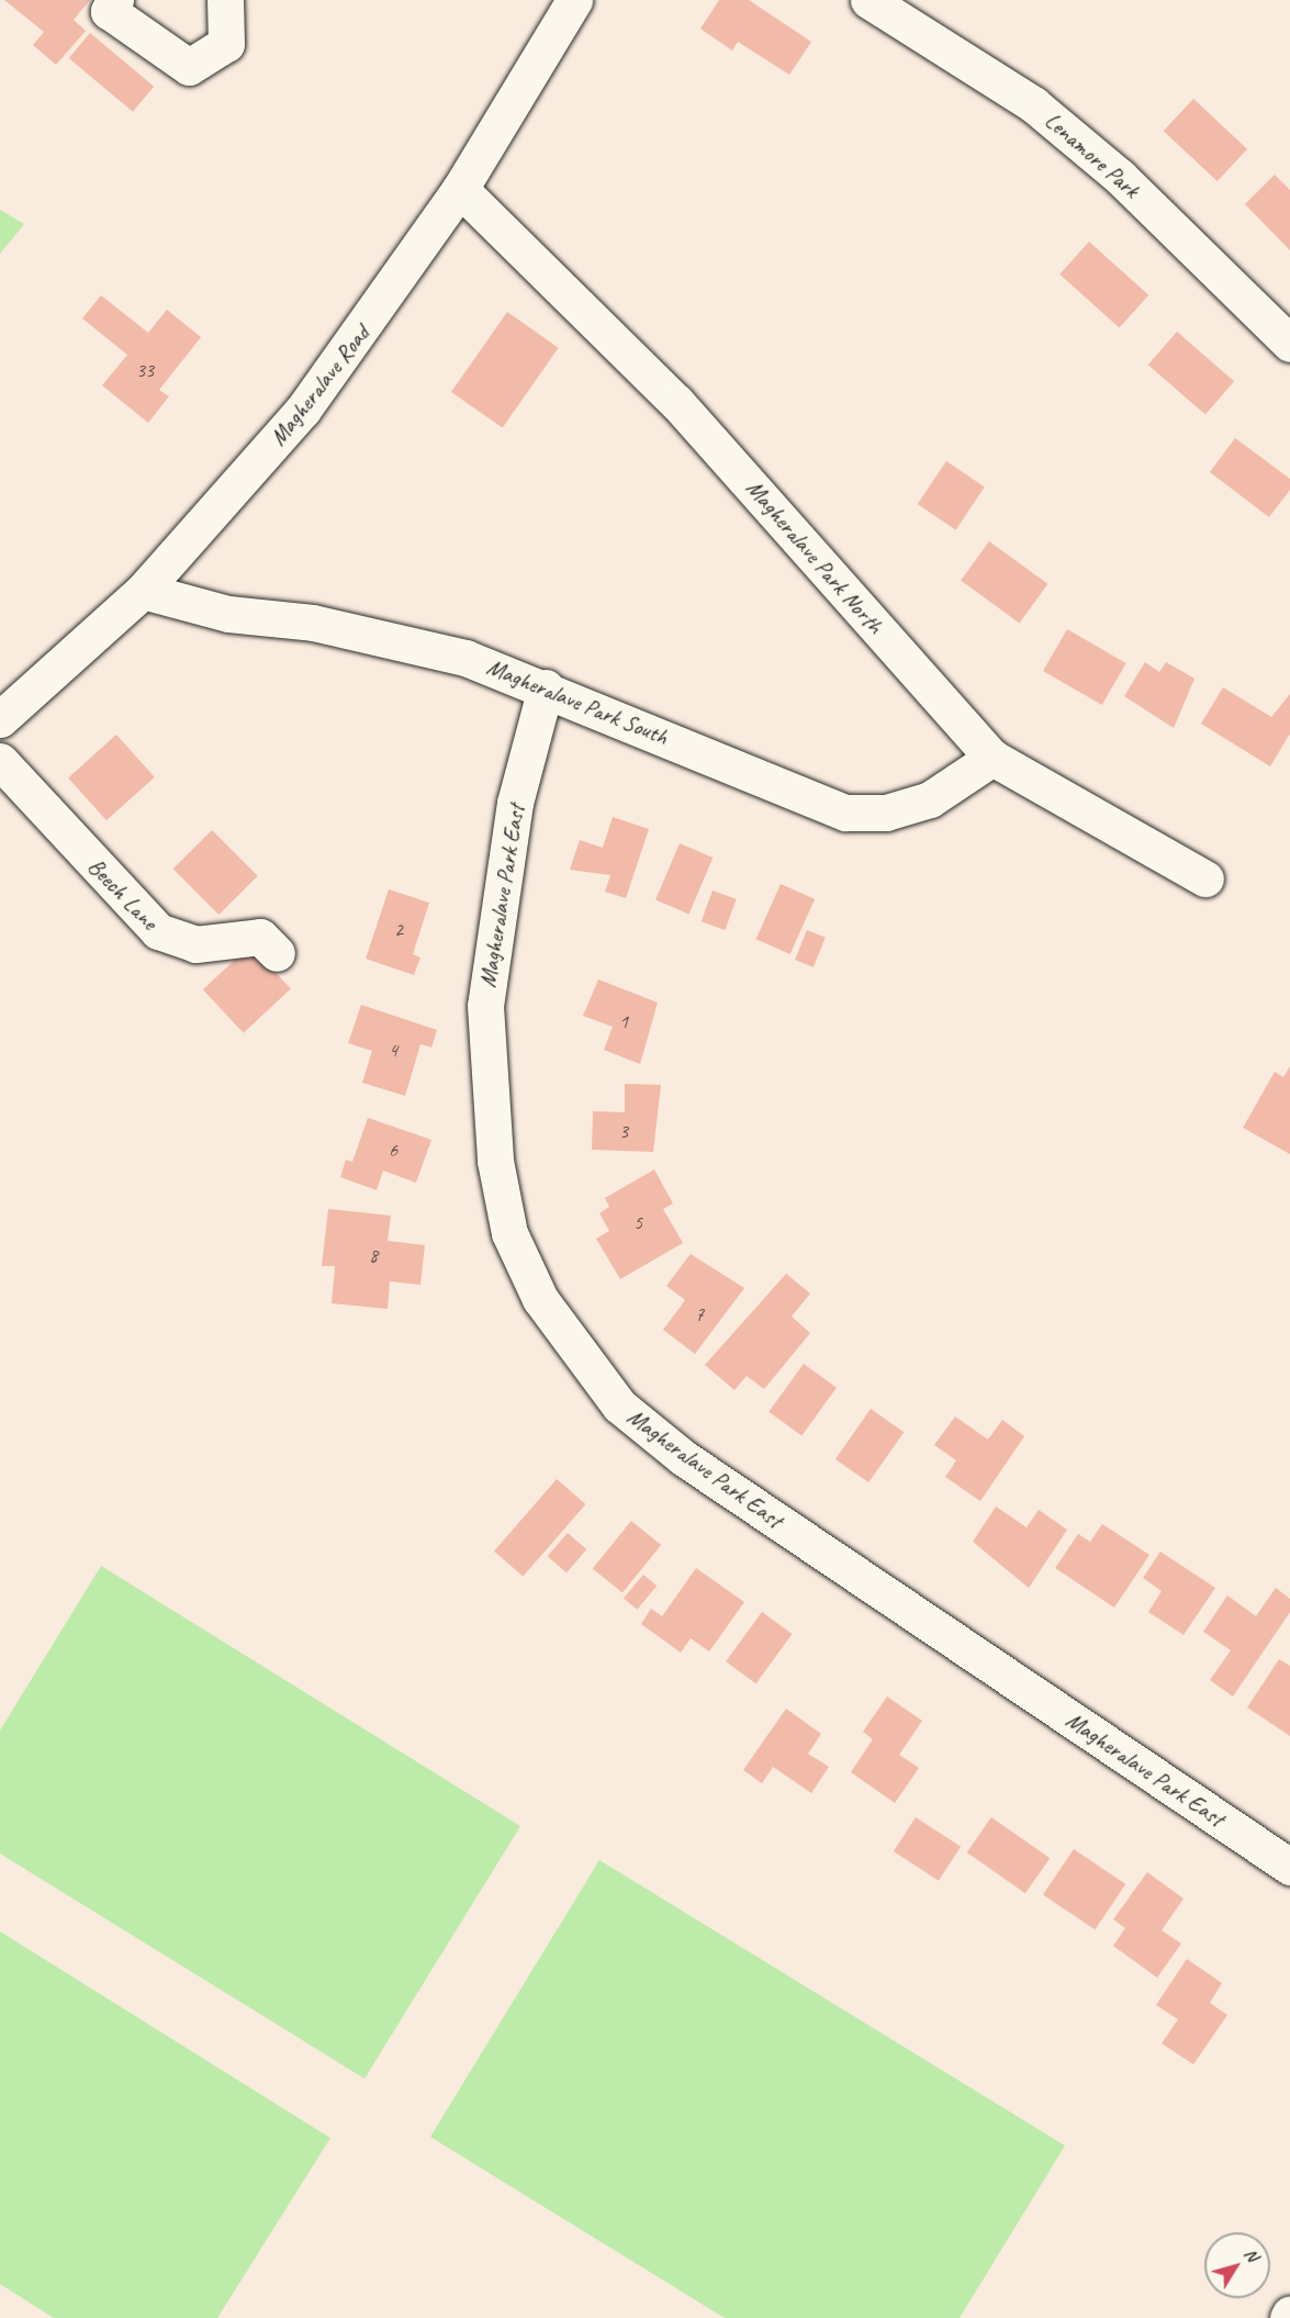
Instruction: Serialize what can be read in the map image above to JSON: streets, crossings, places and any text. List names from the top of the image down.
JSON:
{
  "streets": {
    "street": [
      "Lenamore Park",
      "Magheralave Road",
      "Magheralave Park North",
      "Magheralave Park South",
      "Beech Lane",
      "Magheralave Park East"
    ]
  },
  "crossings": [
    ["Magheralave Road", "Magheralave Park North"],
    ["Magheralave Road", "Magheralave Park South"],
    ["Magheralave Park North", "Magheralave Park South"],
    ["Magheralave Park South", "Magheralave Park East"]
  ],
  "house_numbers": [
    "33",
    "2",
    "1",
    "4",
    "3",
    "6",
    "5",
    "8",
    "7"
  ],
  "north": "top right"
}
